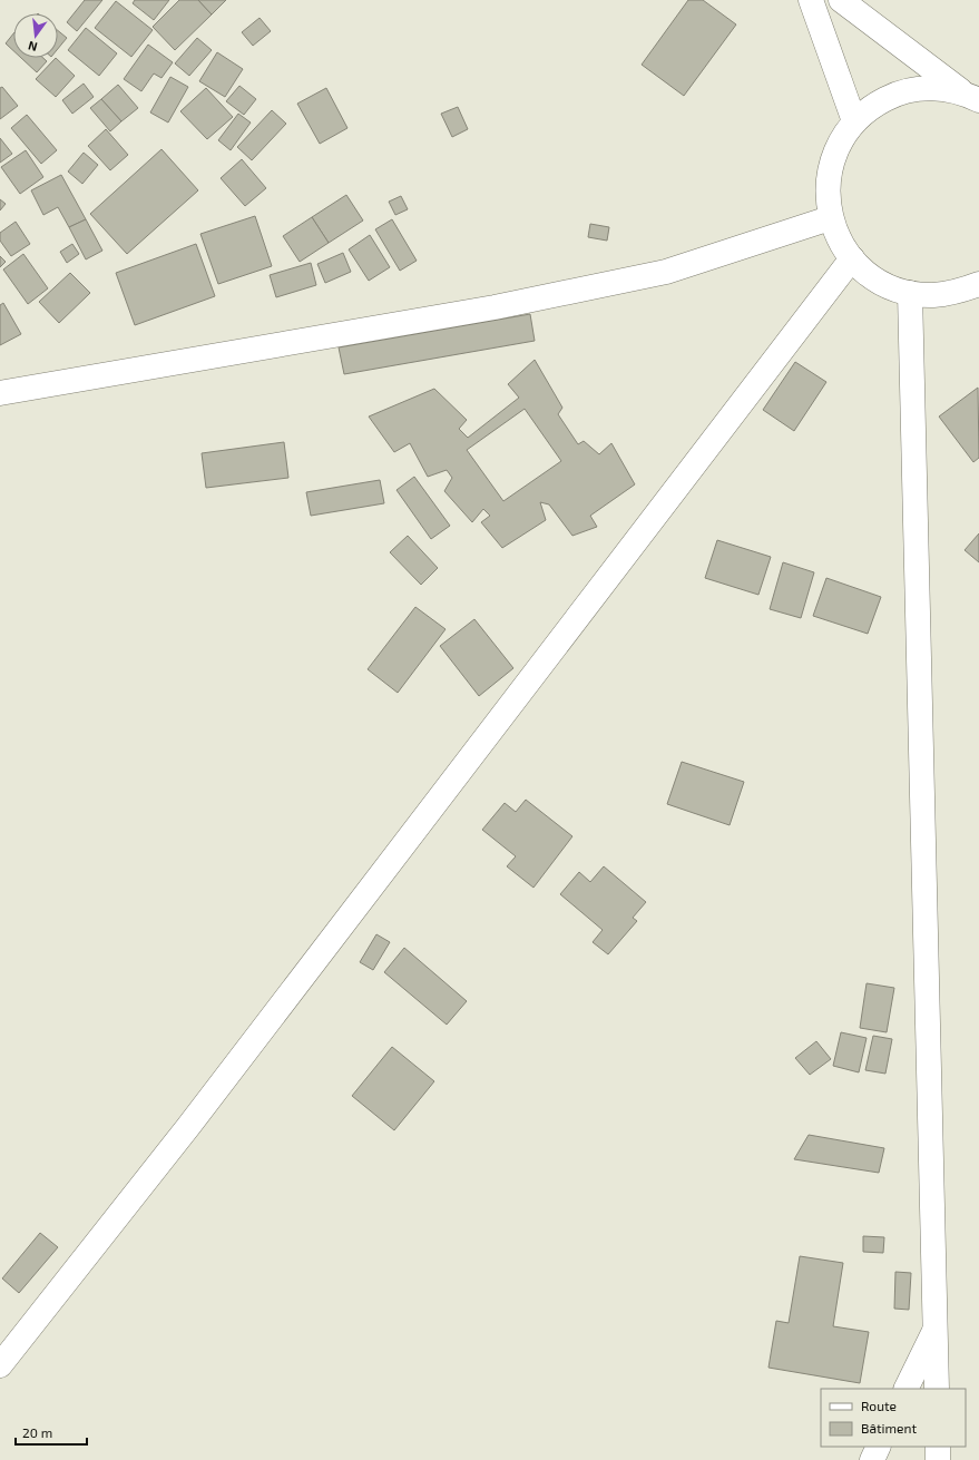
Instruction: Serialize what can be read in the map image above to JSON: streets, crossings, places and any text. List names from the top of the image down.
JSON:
{
  "legend": ["Route", "Bâtiment"],
  "scale_bar": "20 m",
  "north": "bottom"
}
